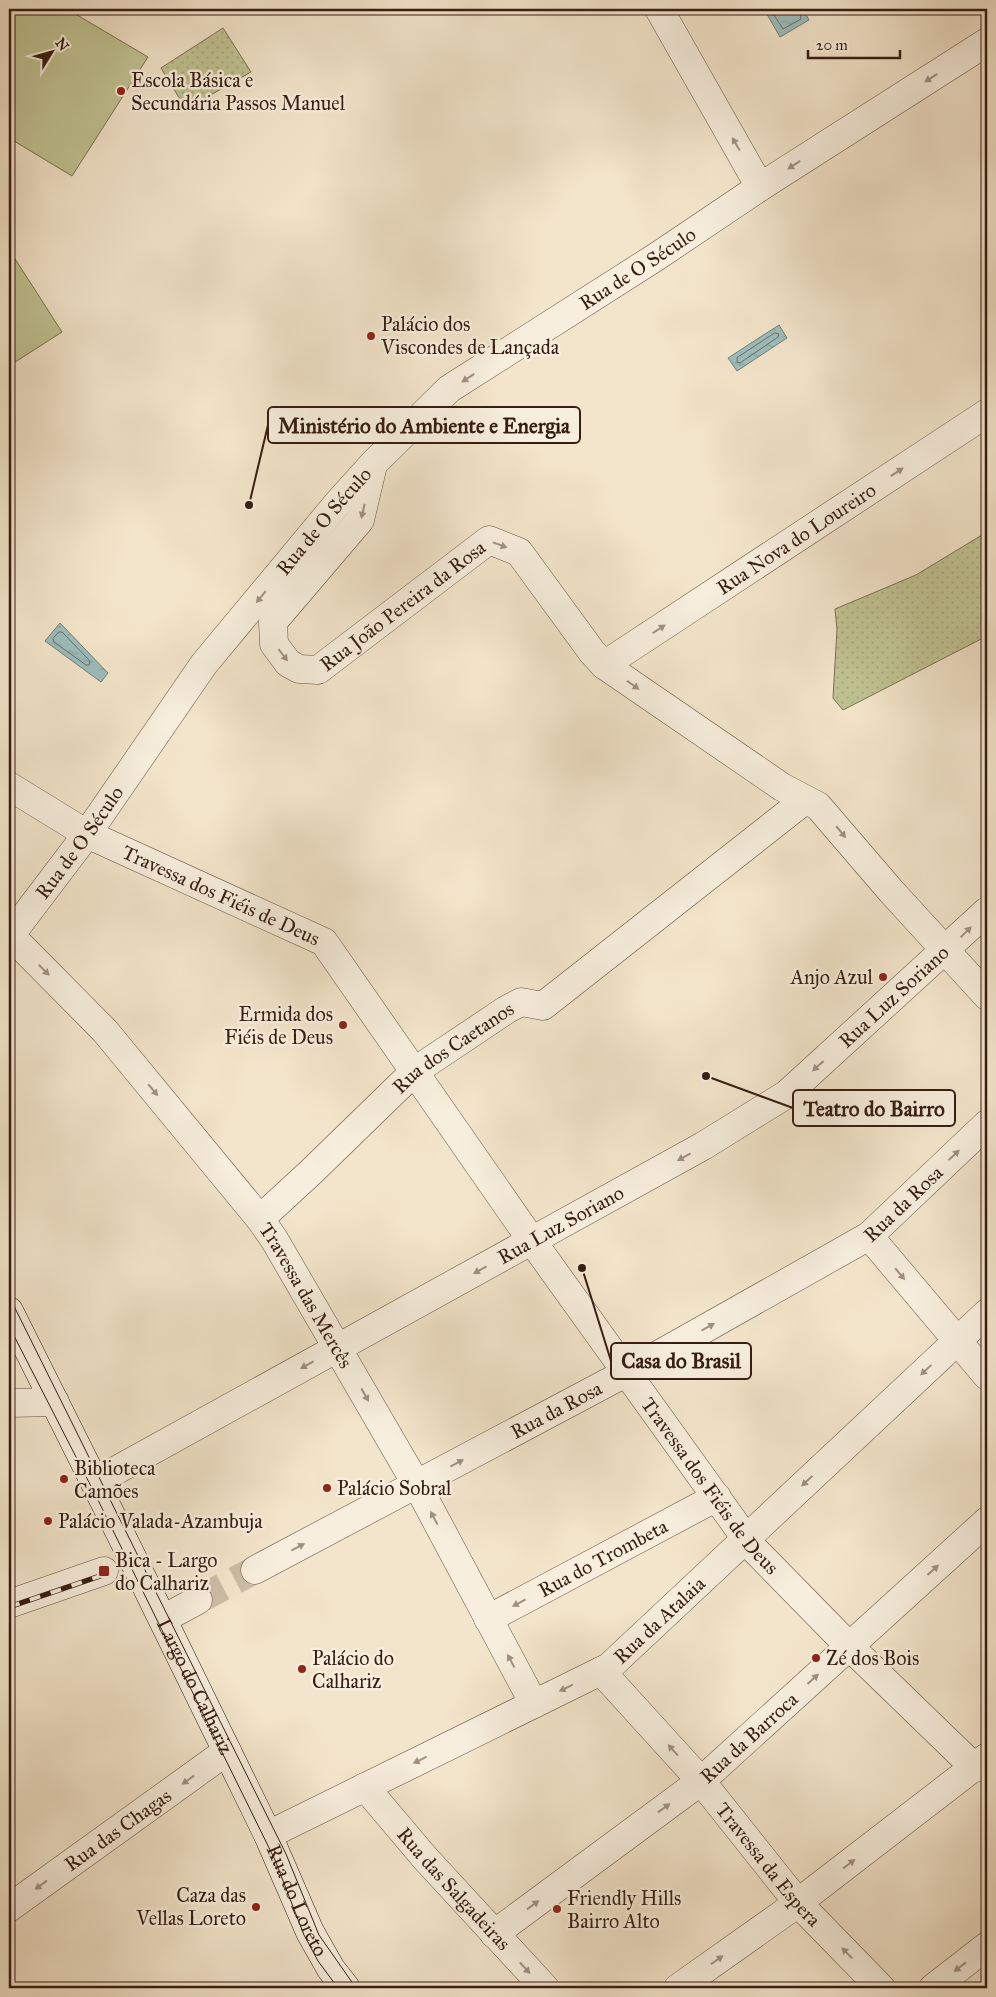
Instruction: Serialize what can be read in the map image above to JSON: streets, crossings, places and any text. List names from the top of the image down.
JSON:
{
  "streets": {
    "street": [
      "Rua de O Século",
      "Rua Nova do Loureiro",
      "Rua João Pereira da Rosa",
      "Travessa dos Fiéis de Deus",
      "Rua Luz Soriano",
      "Rua dos Caetanos",
      "Rua da Rosa",
      "Travessa das Mercês",
      "Rua do Trombeta",
      "Rua da Atalaia",
      "Largo do Calhariz",
      "Rua da Barroca",
      "Rua das Chagas",
      "Travessa da Espera",
      "Rua das Salgadeiras",
      "Rua do Loreto"
    ]
  },
  "crossings": [
    ["Rua de O Século", "Rua João Pereira da Rosa"],
    ["Rua de O Século", "Travessa dos Fiéis de Deus"],
    ["Rua de O Século", "Travessa das Mercês"],
    ["Rua Nova do Loureiro", "Rua João Pereira da Rosa"],
    ["Rua João Pereira da Rosa", "Rua Luz Soriano"],
    ["Rua João Pereira da Rosa", "Rua dos Caetanos"],
    ["Travessa dos Fiéis de Deus", "Rua Luz Soriano"],
    ["Travessa dos Fiéis de Deus", "Rua dos Caetanos"],
    ["Travessa dos Fiéis de Deus", "Rua da Rosa"],
    ["Travessa dos Fiéis de Deus", "Rua do Trombeta"],
    ["Travessa dos Fiéis de Deus", "Rua da Atalaia"],
    ["Travessa dos Fiéis de Deus", "Rua da Barroca"],
    ["Rua Luz Soriano", "Travessa das Mercês"],
    ["Rua Luz Soriano", "Largo do Calhariz"],
    ["Rua dos Caetanos", "Travessa das Mercês"],
    ["Rua da Rosa", "Travessa das Mercês"],
    ["Travessa das Mercês", "Rua do Trombeta"],
    ["Travessa das Mercês", "Rua da Atalaia"],
    ["Rua da Atalaia", "Largo do Calhariz"],
    ["Rua da Atalaia", "Travessa da Espera"],
    ["Rua da Atalaia", "Rua das Salgadeiras"],
    ["Rua da Atalaia", "Rua do Loreto"],
    ["Largo do Calhariz", "Rua das Chagas"],
    ["Largo do Calhariz", "Rua do Loreto"],
    ["Rua da Barroca", "Travessa da Espera"],
    ["Rua da Barroca", "Rua das Salgadeiras"]
  ],
  "one_way": [
    "Rua de O Século",
    "Rua Nova do Loureiro",
    "Rua Luz Soriano",
    "Rua da Rosa",
    "Rua do Trombeta",
    "Rua da Atalaia",
    "Travessa da Espera"
  ],
  "places": {
    "other": [
      "Escola Básica e Secundária Passos Manuel",
      "Palácio dos Viscondes de Lançada",
      "Ministério do Ambiente e Energia",
      "Anjo Azul",
      "Ermida dos Fiéis de Deus",
      "Teatro do Bairro",
      "Casa do Brasil",
      "Biblioteca Camões",
      "Palácio Sobral",
      "Palácio Valada-Azambuja",
      "Zé dos Bois",
      "Palácio do Calhariz",
      "Caza das Vellas Loreto",
      "Friendly Hills Bairro Alto"
    ],
    "transit": ["Bica - Largo do Calhariz"]
  },
  "scale_bar": "20 m",
  "north": "top right"
}
